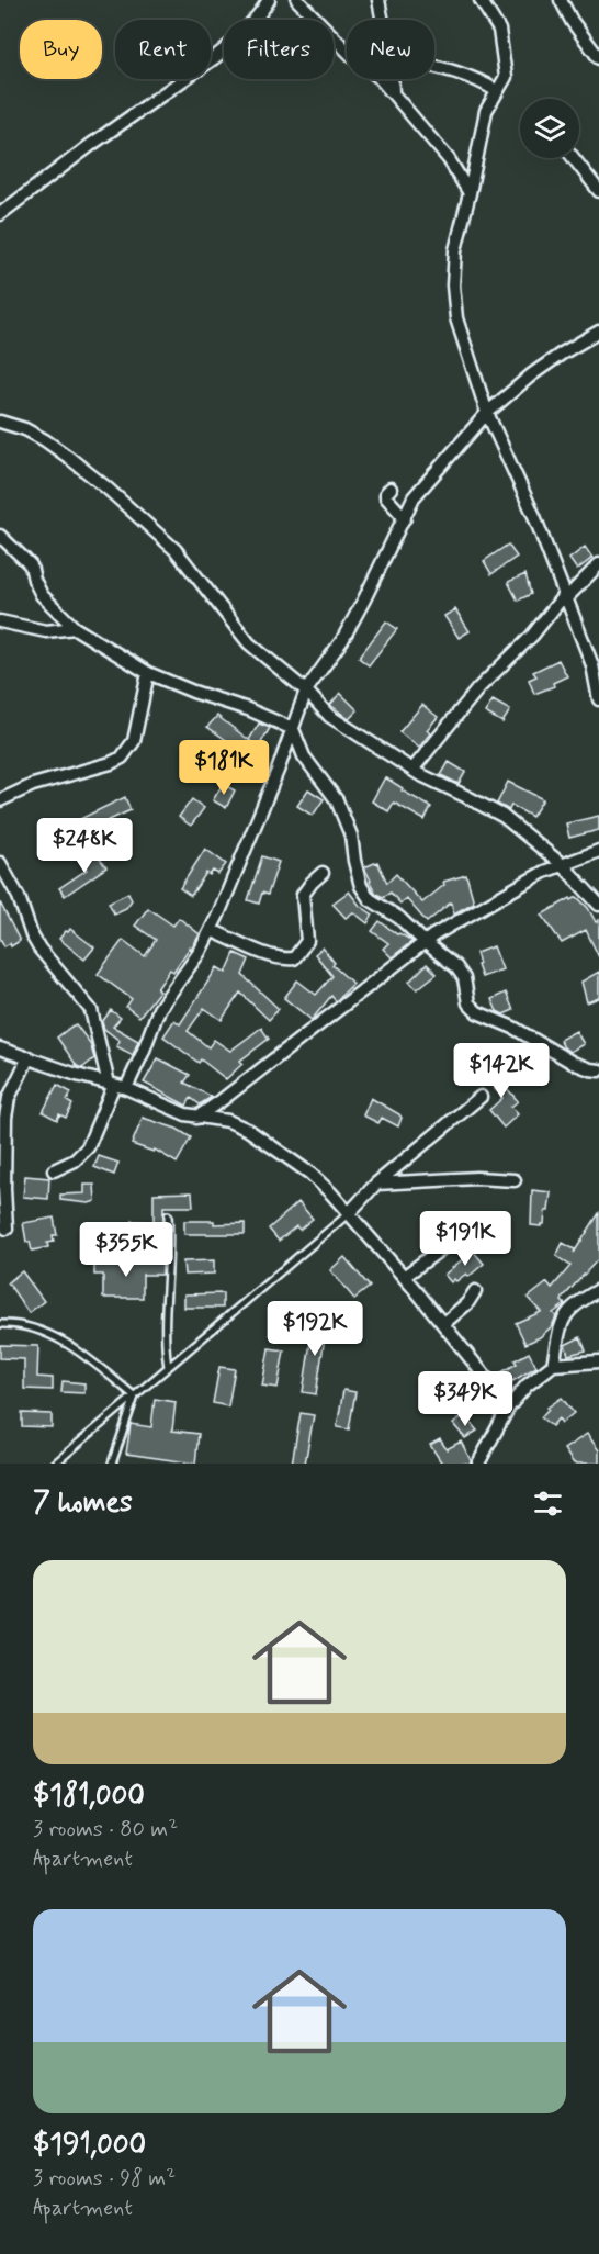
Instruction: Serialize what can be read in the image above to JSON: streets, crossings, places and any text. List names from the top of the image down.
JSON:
{
  "page": {
    "chip": [
      "Buy",
      "Rent",
      "Filters",
      "New"
    ],
    "price": [
      "$181K",
      "$248K",
      "$142K",
      "$191K",
      "$355K",
      "$192K",
      "$349K"
    ],
    "heading": "7 homes",
    "list": [
      {
        "name": "$181,000",
        "note": "3 rooms · 80 m² · Apartment"
      },
      {
        "name": "$191,000",
        "note": "3 rooms · 98 m² · Apartment"
      }
    ]
  }
}
